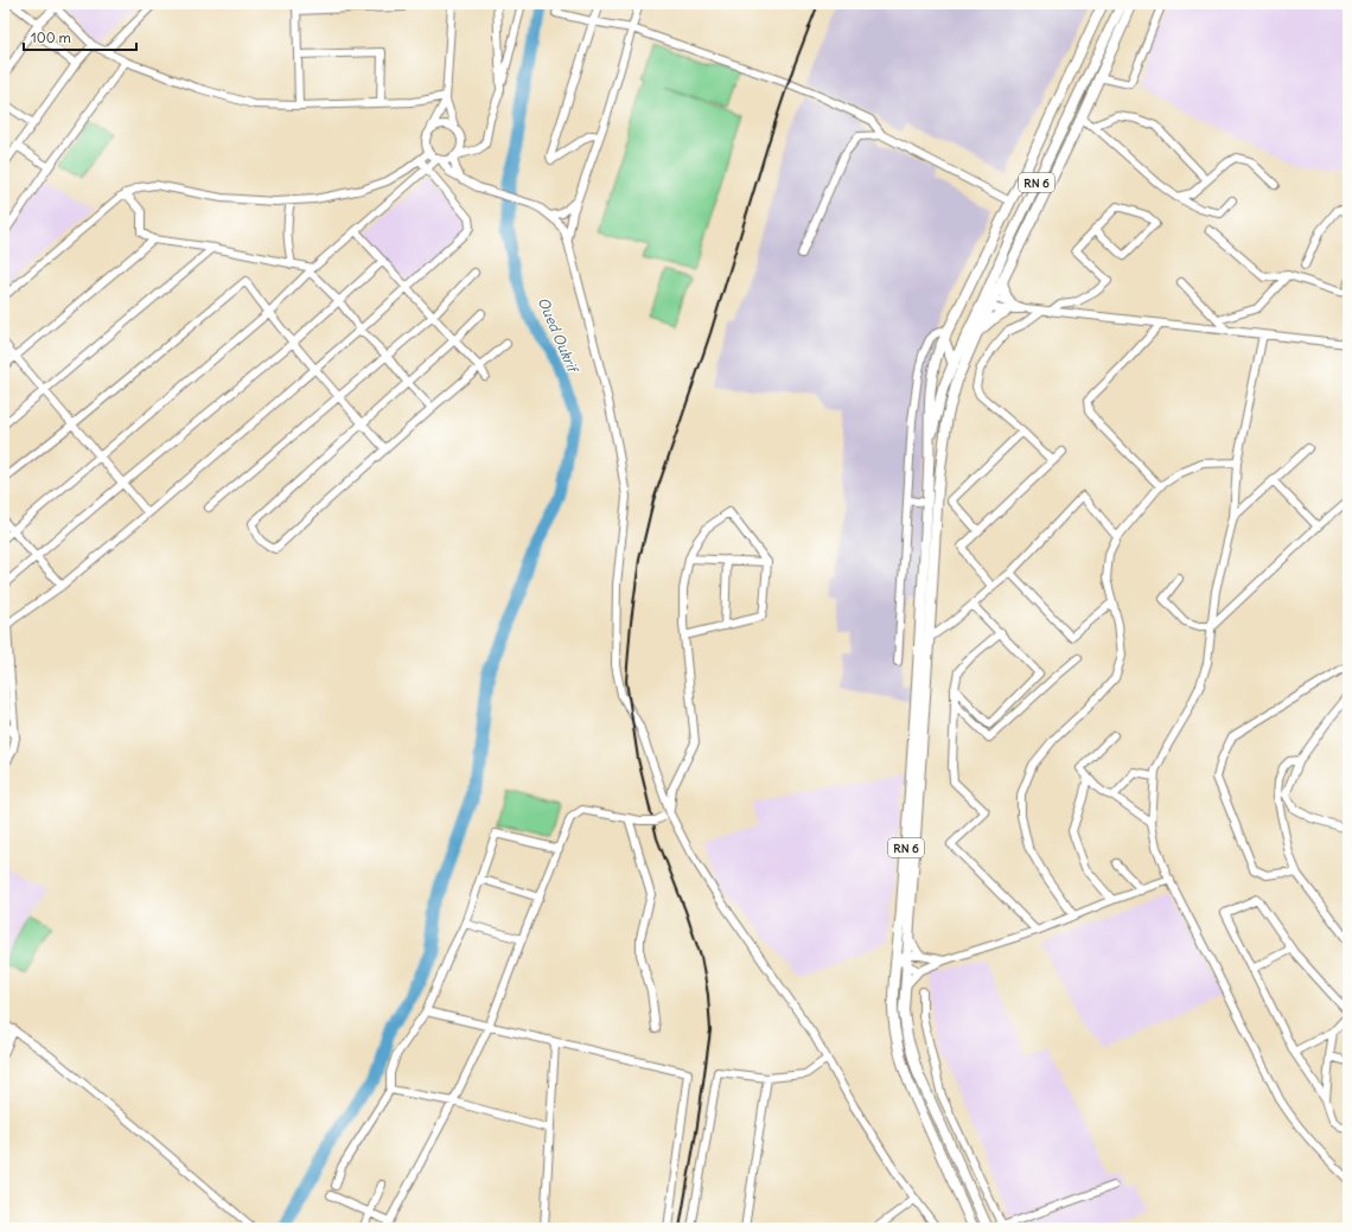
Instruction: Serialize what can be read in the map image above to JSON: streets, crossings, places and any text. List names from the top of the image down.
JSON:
{
  "streets": {
    "main road": ["RN 6"]
  },
  "water": ["Oued Oukrif"],
  "scale_bar": "100 m"
}
